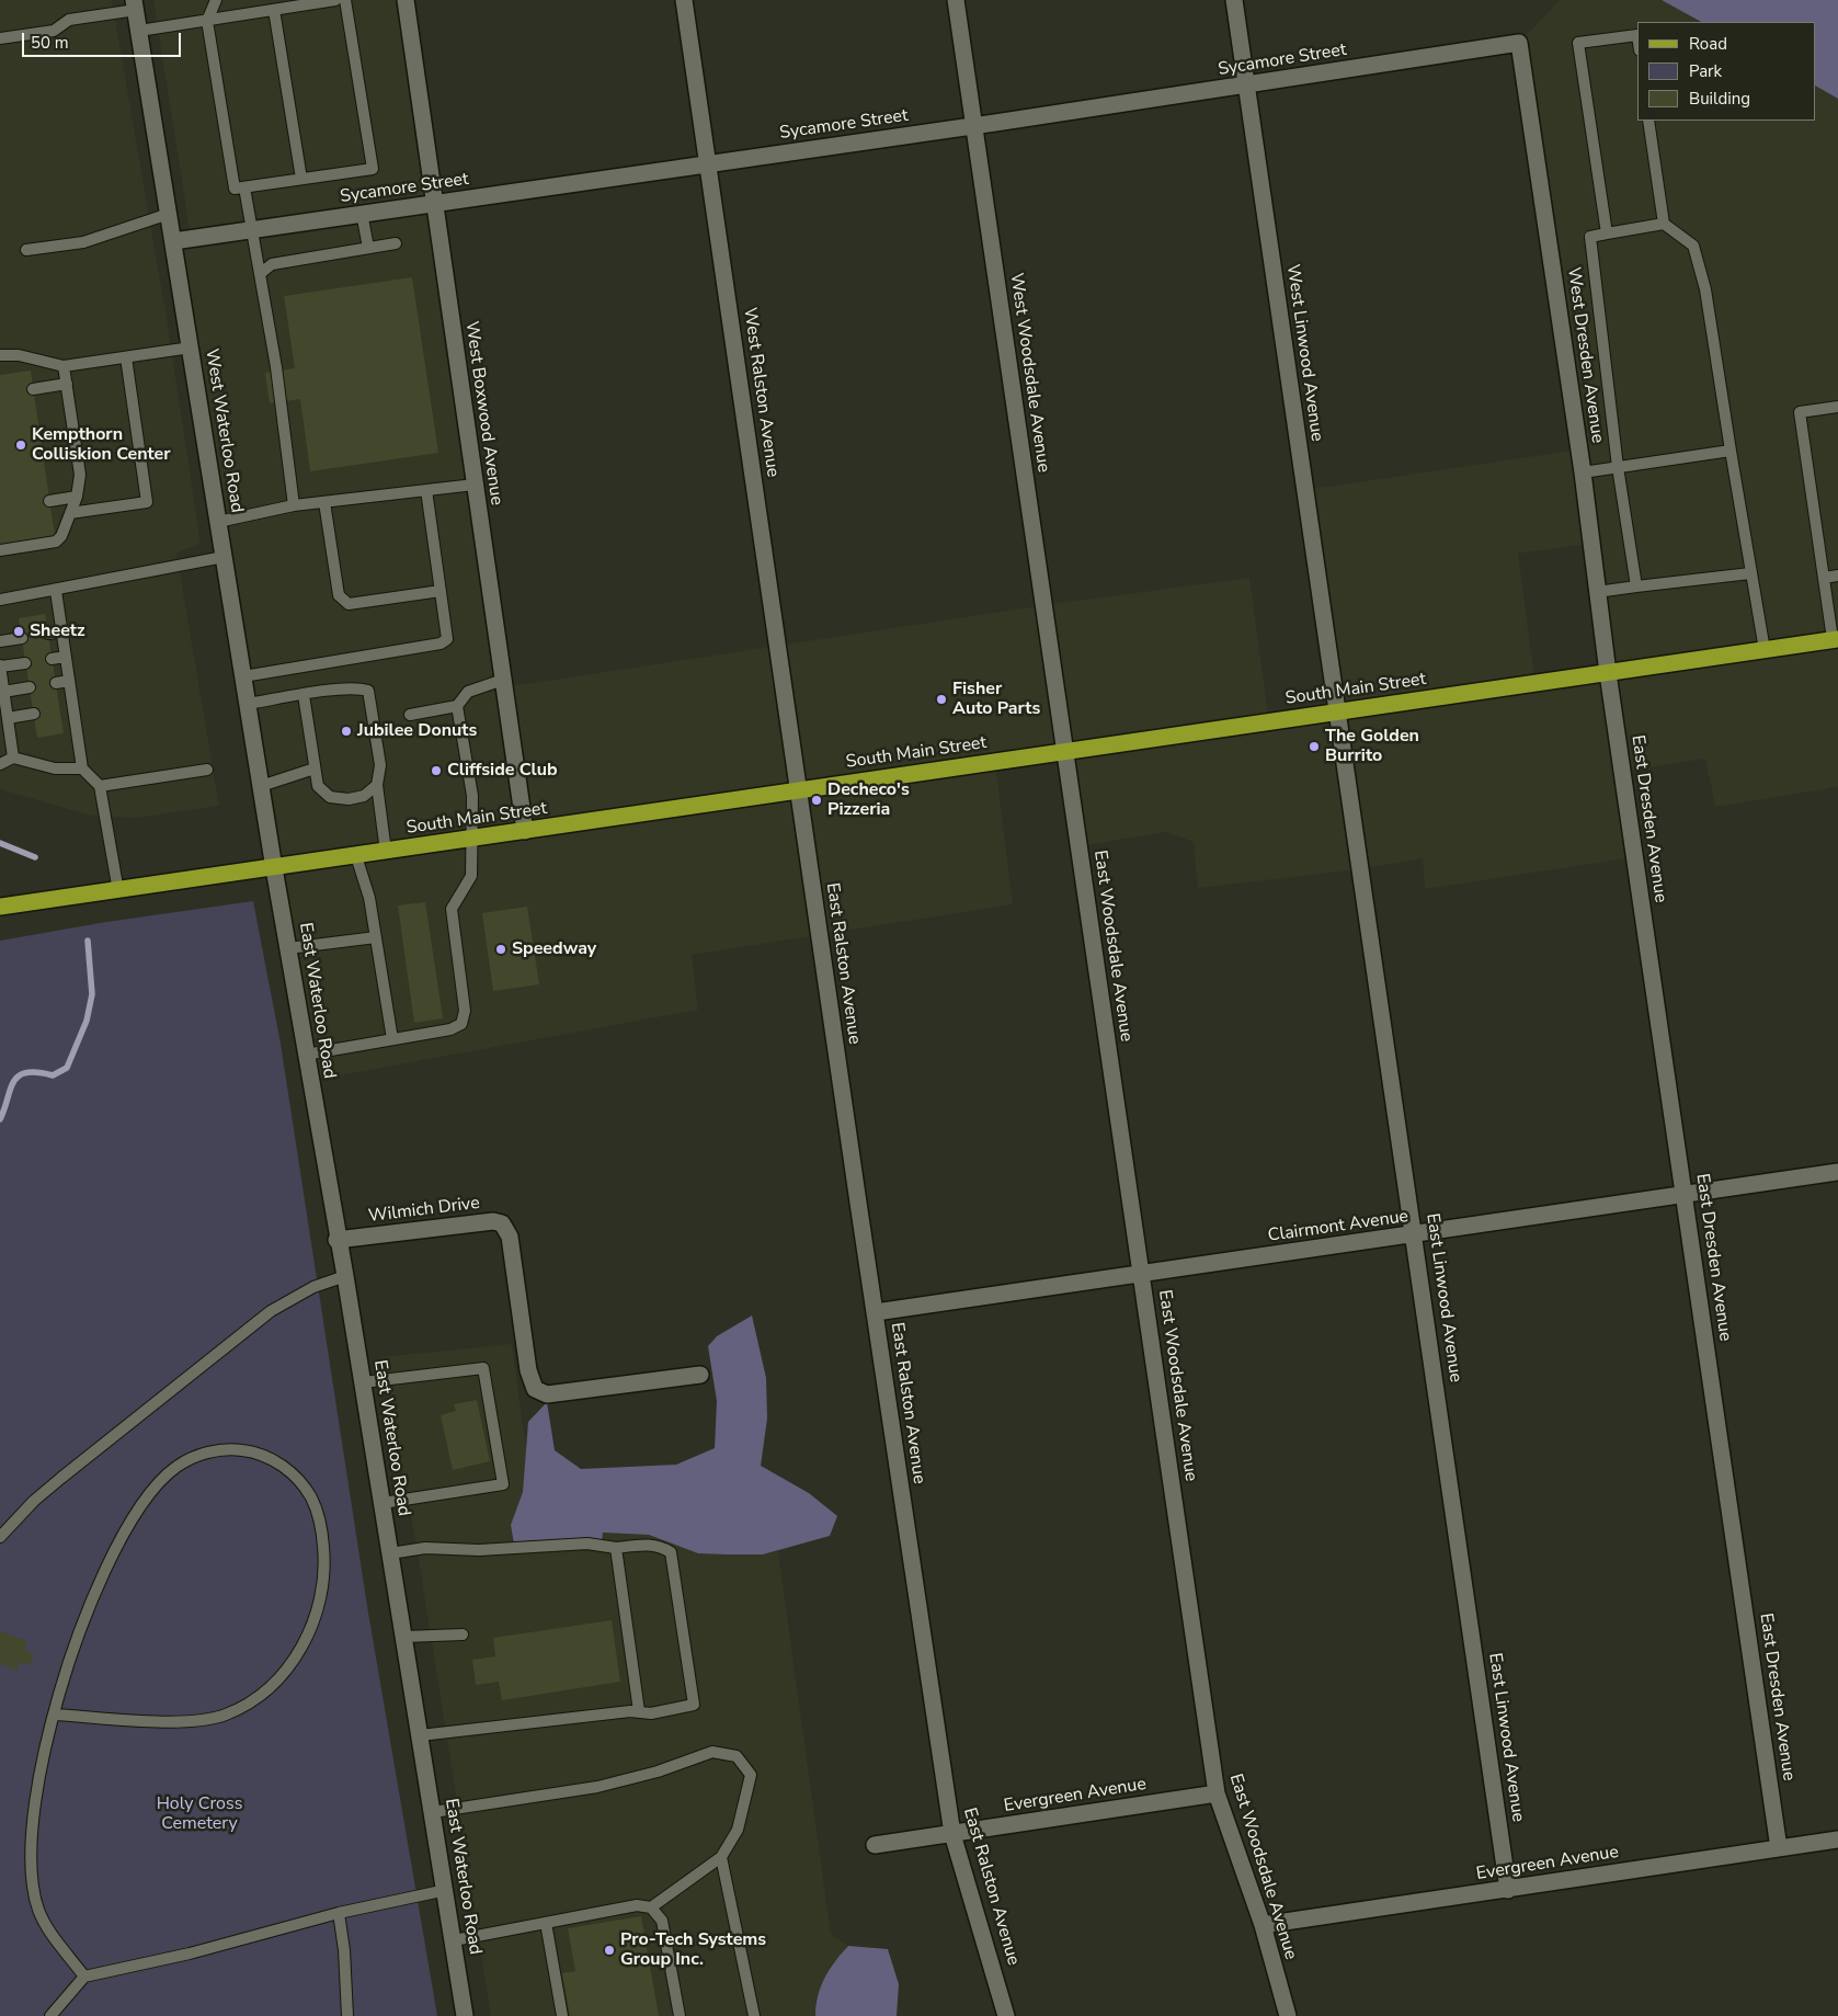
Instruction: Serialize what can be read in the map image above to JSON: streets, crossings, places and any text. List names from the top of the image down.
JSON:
{
  "streets": {
    "main road": ["South Main Street"],
    "street": [
      "Sycamore Street",
      "West Linwood Avenue",
      "West Dresden Avenue",
      "West Woodsdale Avenue",
      "West Ralston Avenue",
      "West Boxwood Avenue",
      "West Waterloo Road",
      "East Dresden Avenue",
      "East Woodsdale Avenue",
      "East Ralston Avenue",
      "East Waterloo Road",
      "Wilmich Drive",
      "Clairmont Avenue",
      "East Linwood Avenue",
      "Evergreen Avenue"
    ]
  },
  "crossings": [
    ["Sycamore Street", "West Linwood Avenue"],
    ["Sycamore Street", "West Dresden Avenue"],
    ["Sycamore Street", "West Woodsdale Avenue"],
    ["Sycamore Street", "West Ralston Avenue"],
    ["Sycamore Street", "West Boxwood Avenue"],
    ["Sycamore Street", "West Waterloo Road"],
    ["West Linwood Avenue", "South Main Street"],
    ["West Linwood Avenue", "East Linwood Avenue"],
    ["West Dresden Avenue", "South Main Street"],
    ["West Dresden Avenue", "East Dresden Avenue"],
    ["West Woodsdale Avenue", "South Main Street"],
    ["West Woodsdale Avenue", "East Woodsdale Avenue"],
    ["West Ralston Avenue", "South Main Street"],
    ["West Ralston Avenue", "East Ralston Avenue"],
    ["West Boxwood Avenue", "South Main Street"],
    ["West Waterloo Road", "South Main Street"],
    ["West Waterloo Road", "East Waterloo Road"],
    ["South Main Street", "East Dresden Avenue"],
    ["South Main Street", "East Woodsdale Avenue"],
    ["South Main Street", "East Ralston Avenue"],
    ["South Main Street", "East Waterloo Road"],
    ["South Main Street", "East Linwood Avenue"],
    ["East Dresden Avenue", "Clairmont Avenue"],
    ["East Dresden Avenue", "Evergreen Avenue"],
    ["East Woodsdale Avenue", "Clairmont Avenue"],
    ["East Woodsdale Avenue", "Evergreen Avenue"],
    ["East Ralston Avenue", "Clairmont Avenue"],
    ["East Ralston Avenue", "Evergreen Avenue"],
    ["East Waterloo Road", "Wilmich Drive"],
    ["Clairmont Avenue", "East Linwood Avenue"],
    ["East Linwood Avenue", "Evergreen Avenue"]
  ],
  "parks": ["Holy Cross Cemetery"],
  "places": [
    "Kempthorn Colliskion Center",
    "Sheetz",
    "Fisher Auto Parts",
    "Jubilee Donuts",
    "The Golden Burrito",
    "Cliffside Club",
    "Decheco's Pizzeria",
    "Speedway",
    "Pro-Tech Systems Group Inc."
  ],
  "legend": ["Road", "Park", "Building"],
  "scale_bar": "50 m"
}
